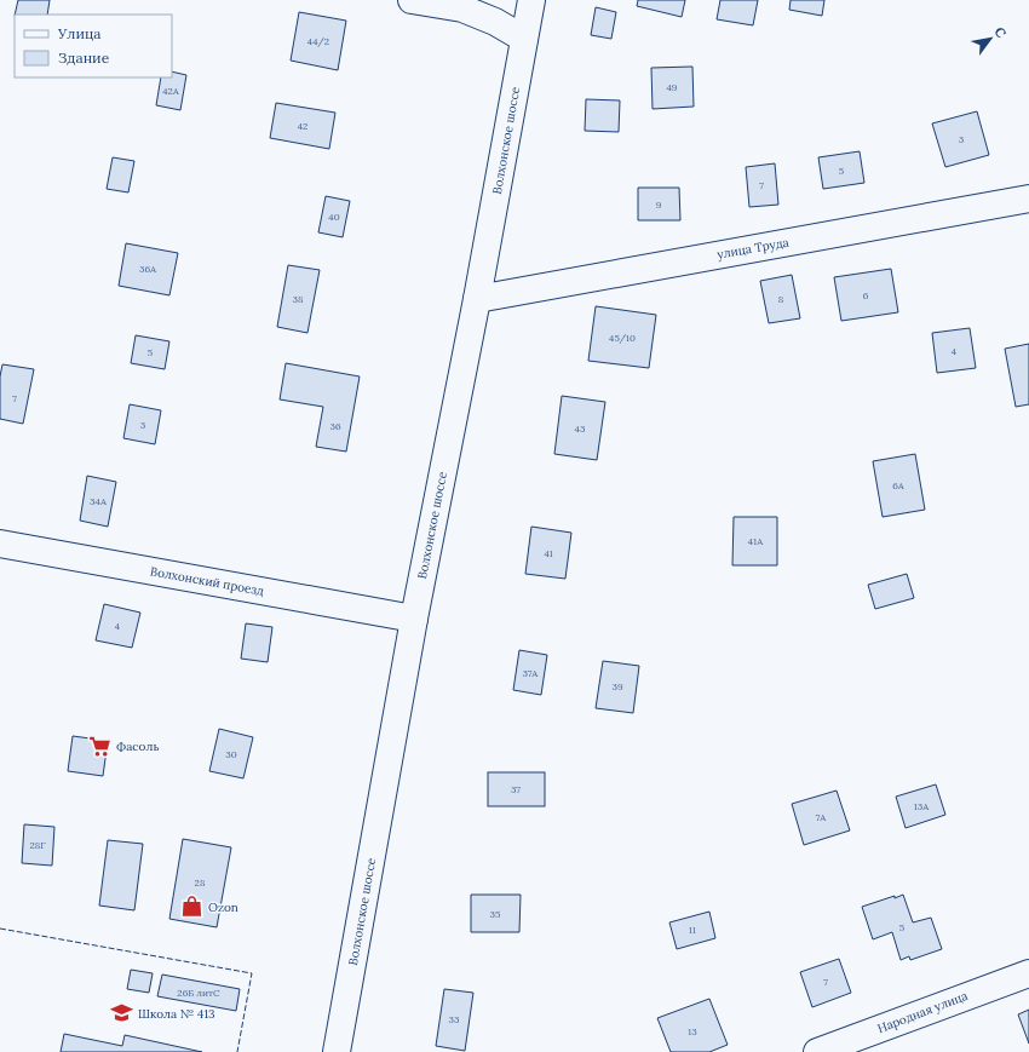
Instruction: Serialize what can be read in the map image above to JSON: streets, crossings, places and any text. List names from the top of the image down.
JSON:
{
  "streets": {
    "street": [
      "Волхонское шоссе",
      "улица Труда",
      "Волхонский проезд",
      "Народная улица"
    ]
  },
  "crossings": [
    ["Волхонское шоссе", "улица Труда"],
    ["Волхонское шоссе", "Волхонский проезд"]
  ],
  "places": {
    "supermarket": ["Фасоль"],
    "shop": ["Ozon"],
    "school or university": ["Школа № 413"]
  },
  "house_numbers": [
    "44/2",
    "49",
    "42А",
    "42",
    "3",
    "5",
    "7",
    "9",
    "40",
    "36А",
    "6",
    "38",
    "8",
    "45/10",
    "4",
    "5",
    "7",
    "3",
    "36",
    "43",
    "6А",
    "34А",
    "41А",
    "41",
    "4",
    "37А",
    "39",
    "30",
    "37",
    "13А",
    "7А",
    "28Г",
    "28",
    "35",
    "5",
    "11",
    "7",
    "26Б литС",
    "33",
    "13"
  ],
  "legend": ["Улица", "Здание"],
  "north": "top right"
}
